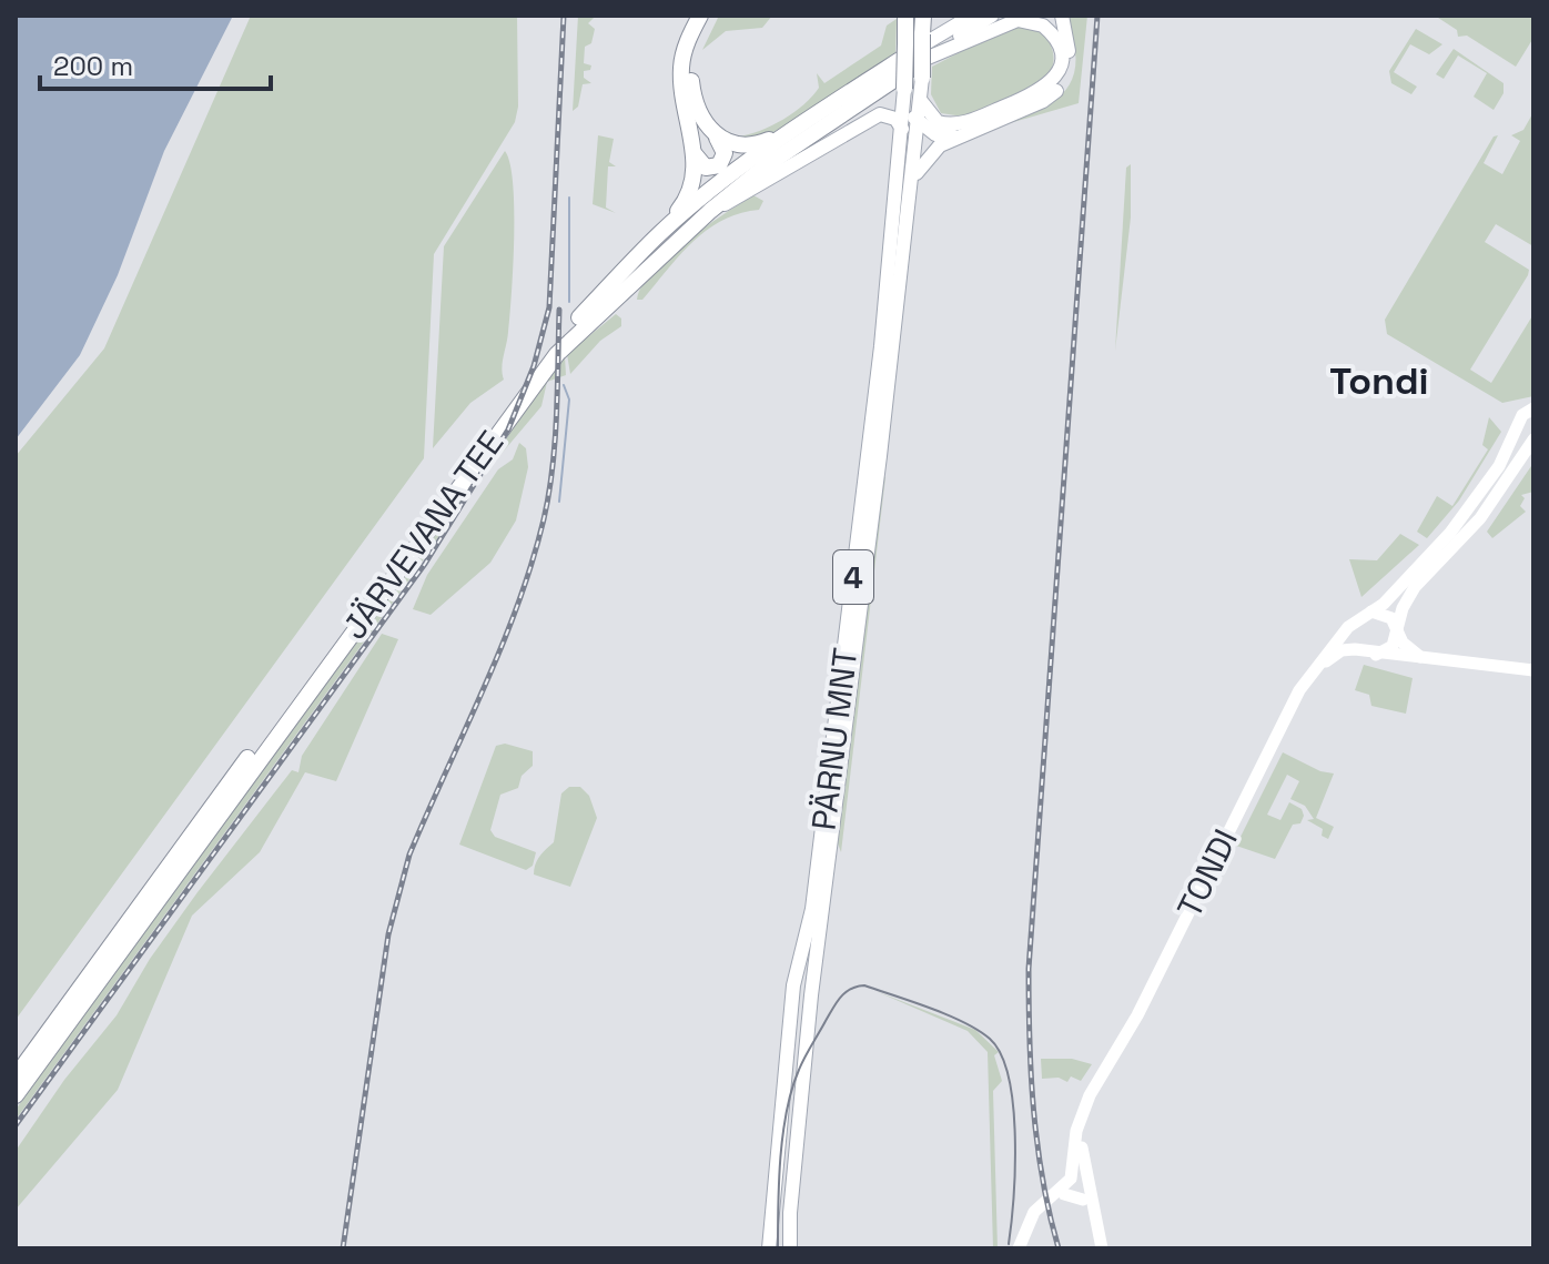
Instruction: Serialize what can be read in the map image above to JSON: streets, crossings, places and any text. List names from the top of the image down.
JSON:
{
  "streets": {
    "highway": ["JÄRVEVANA TEE", "4", "PÄRNU MNT"],
    "street": ["TONDI"]
  },
  "crossings": [
    ["JÄRVEVANA TEE", "PÄRNU MNT"]
  ],
  "districts": ["Tondi"],
  "scale_bar": "200 m"
}
